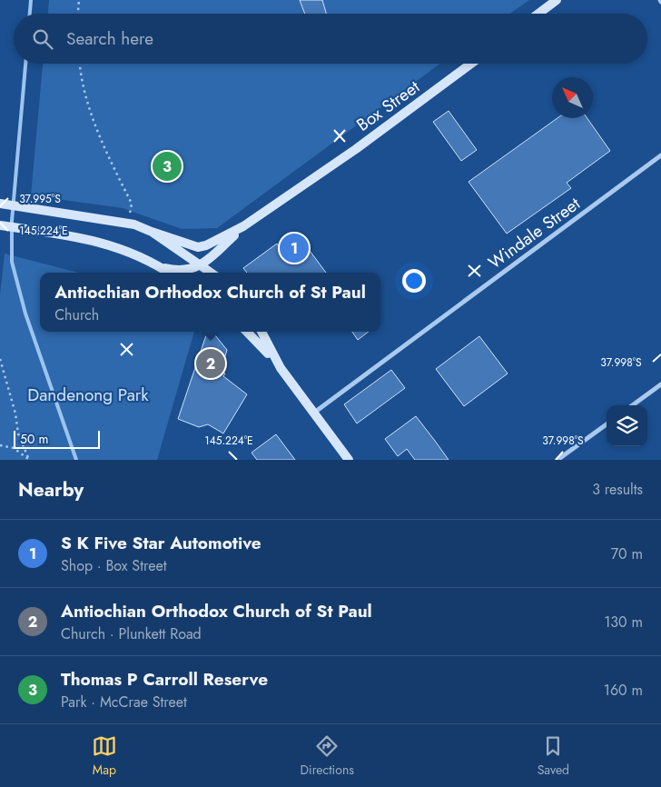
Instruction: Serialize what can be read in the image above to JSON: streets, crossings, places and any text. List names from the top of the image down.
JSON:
{
  "streets": {
    "main road": ["Box Street"],
    "street": ["Windale Street"]
  },
  "parks": ["Dandenong Park"],
  "scale_bar": "50 m",
  "north": "top left",
  "page": {
    "search": "Search here",
    "pins": ["3", "1", "2"],
    "popup": ["Antiochian Orthodox Church of St Paul", "Church"],
    "scale": "50 m",
    "heading": ["Nearby", "3 results"],
    "list": [
      {
        "mark": "1",
        "name": "S K Five Star Automotive",
        "note": "Shop · Box Street",
        "value": "70 m"
      },
      {
        "mark": "2",
        "name": "Antiochian Orthodox Church of St Paul",
        "note": "Church · Plunkett Road",
        "value": "130 m"
      },
      {
        "mark": "3",
        "name": "Thomas P Carroll Reserve",
        "note": "Park · McCrae Street",
        "value": "160 m"
      }
    ],
    "nav": ["Map", "Directions", "Saved"]
  },
  "coordinates": ["37.995°S", "145.224°E", "37.998°S"]
}
